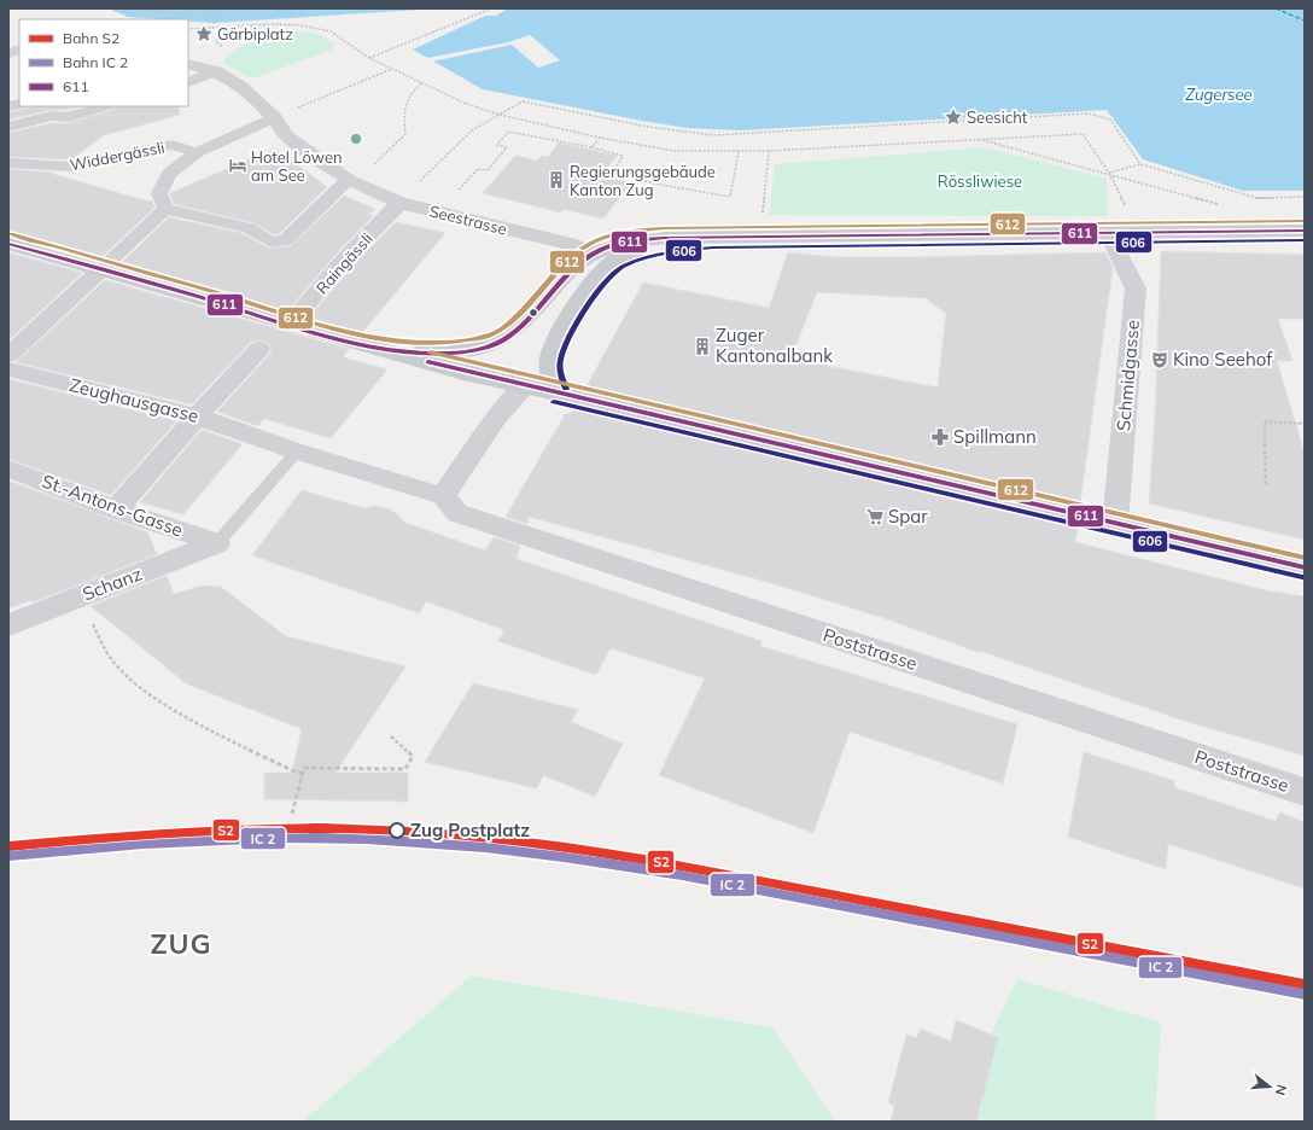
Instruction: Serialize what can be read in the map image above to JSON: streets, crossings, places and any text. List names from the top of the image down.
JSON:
{
  "streets": {
    "street": [
      "Widdergässli",
      "Seestrasse",
      "Raingässli",
      "Schmidgasse",
      "Zeughausgasse",
      "St.-Antons-Gasse",
      "Schanz",
      "Poststrasse"
    ]
  },
  "crossings": [
    ["Seestrasse", "Raingässli"],
    ["Zeughausgasse", "Poststrasse"],
    ["St.-Antons-Gasse", "Schanz"]
  ],
  "districts": ["ZUG"],
  "water": ["Zugersee"],
  "parks": ["Rössliwiese"],
  "places": {
    "place": ["Gärbiplatz", "Seesicht"],
    "hotel": ["Hotel Löwen am See"],
    "building": ["Regierungsgebäude Kanton Zug", "Zuger Kantonalbank"],
    "theatre": ["Kino Seehof"],
    "pharmacy": ["Spillmann"],
    "supermarket": ["Spar"],
    "other": ["Zug Postplatz"]
  },
  "lines": [
    "transit line 612",
    "transit line 611",
    "transit line 606",
    "rail line S2"
  ],
  "legend": ["Bahn S2", "Bahn IC 2", "611"],
  "north": "right"
}
